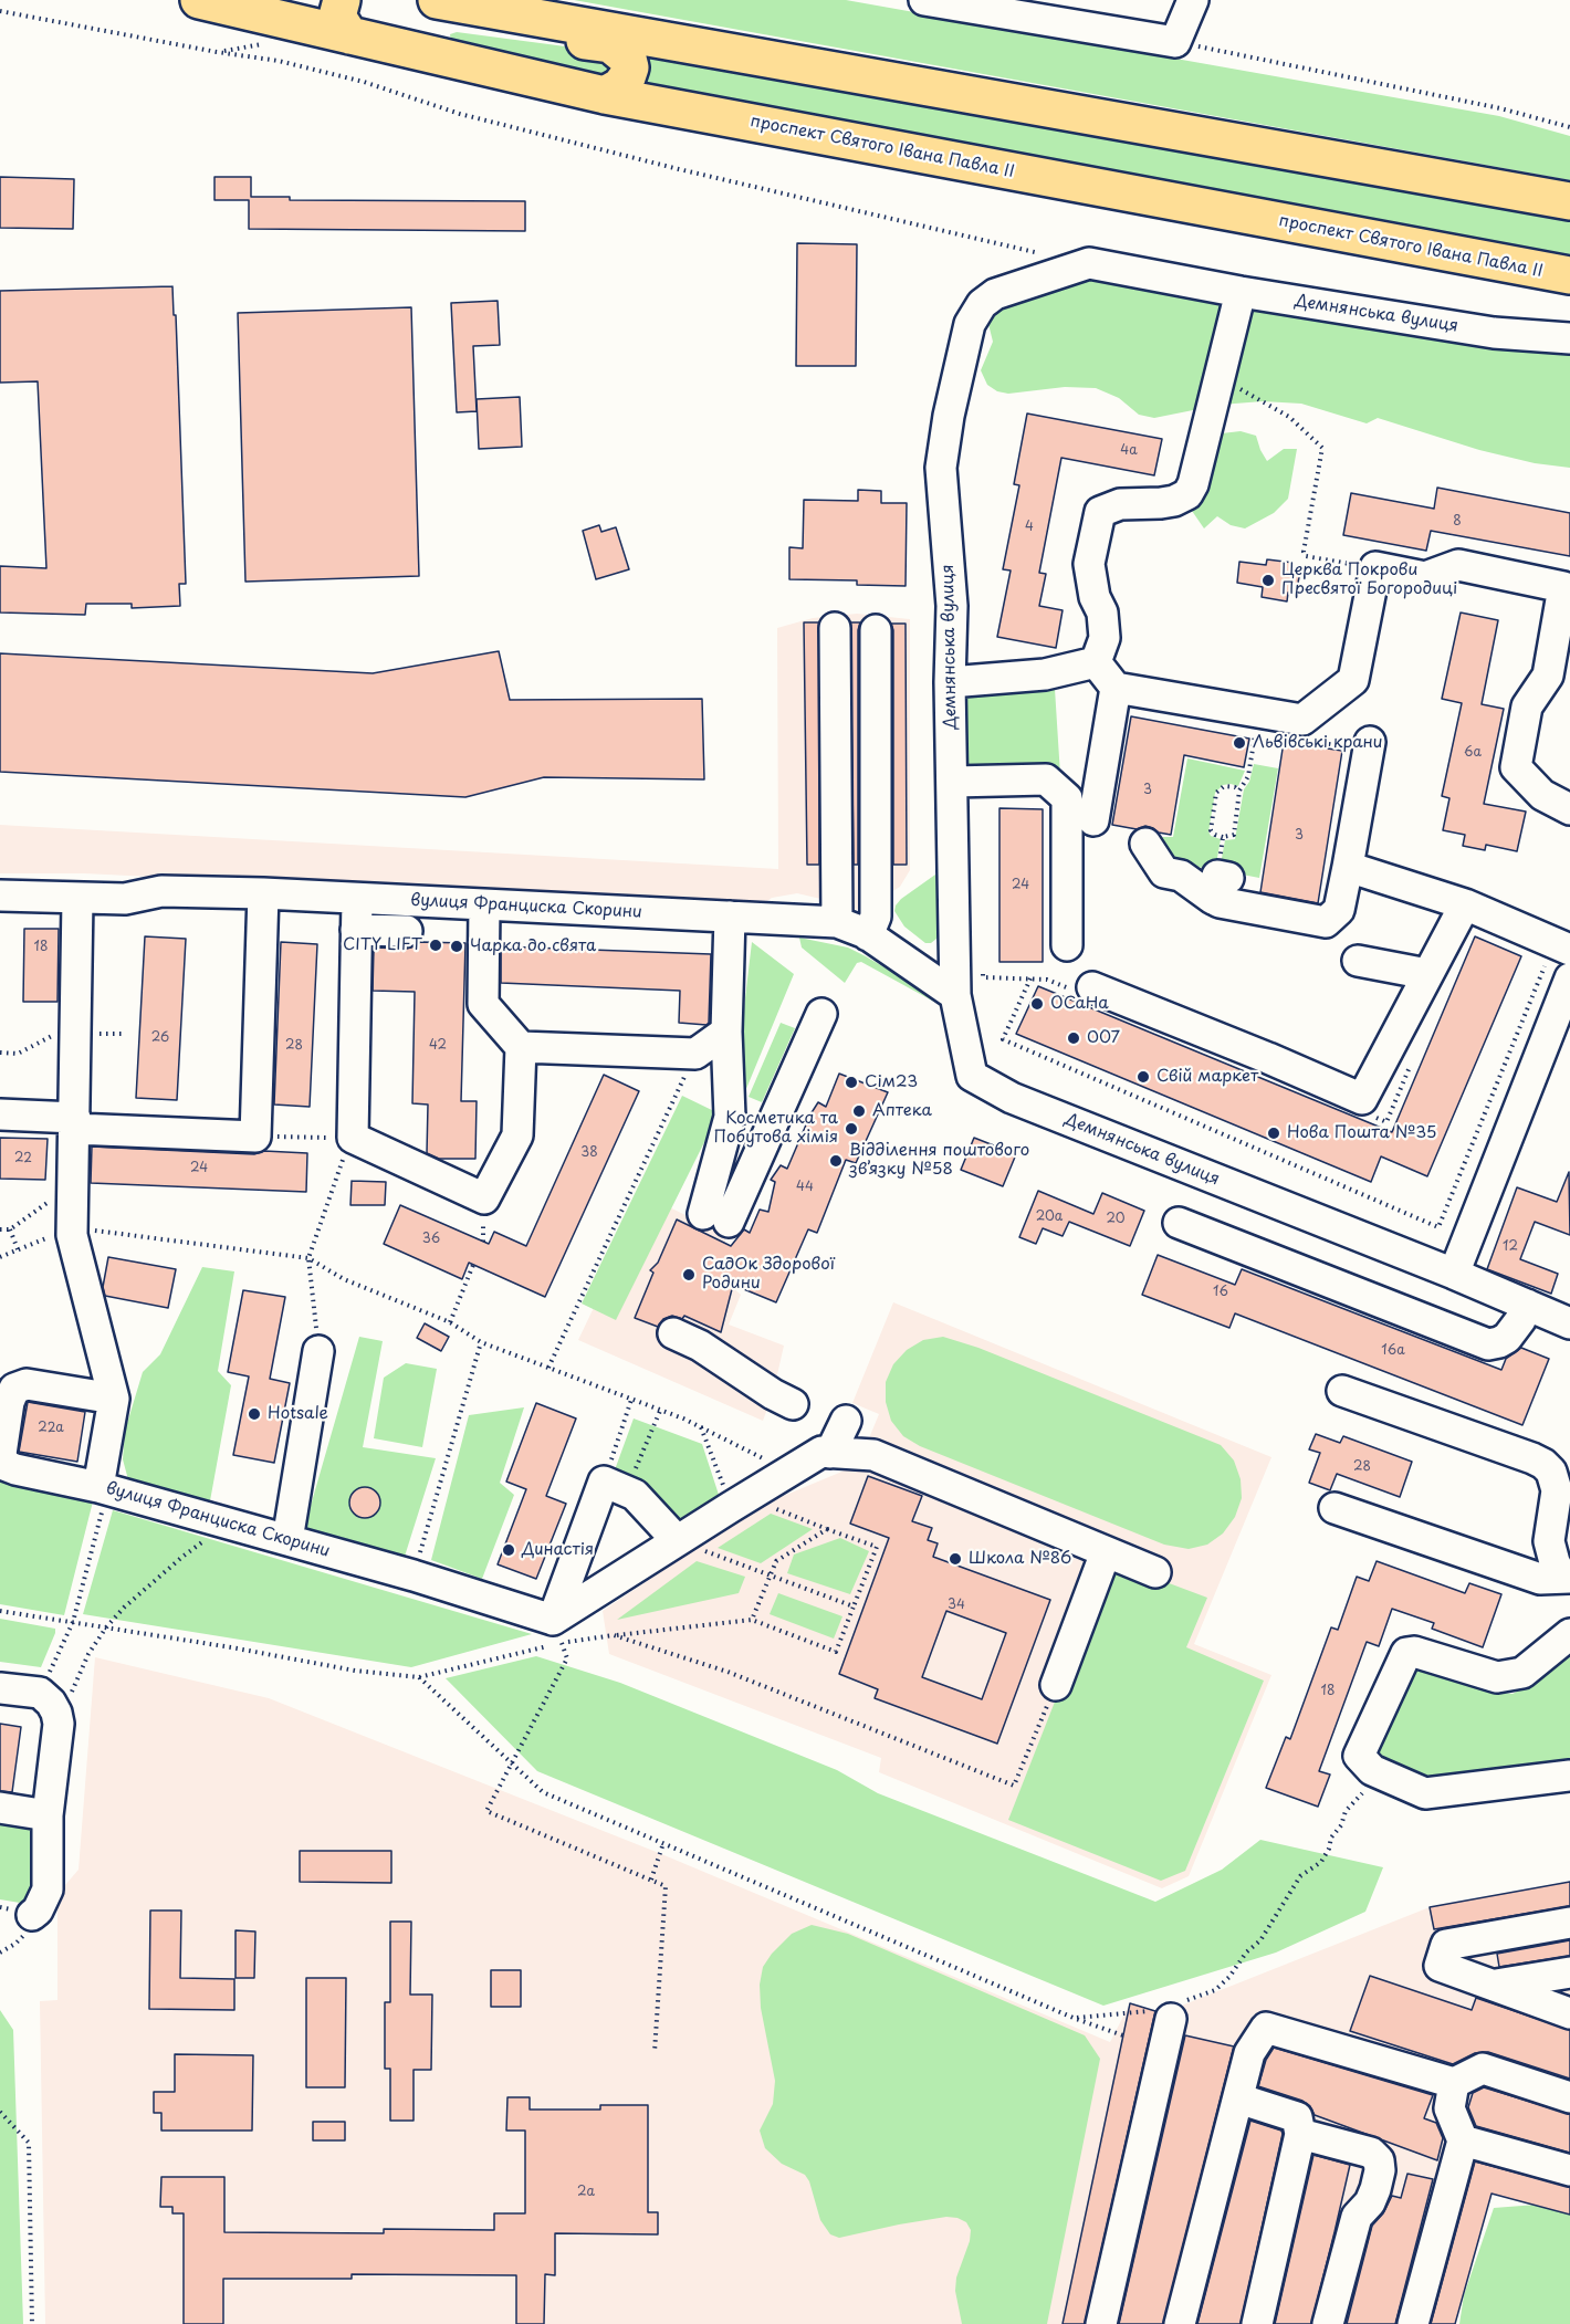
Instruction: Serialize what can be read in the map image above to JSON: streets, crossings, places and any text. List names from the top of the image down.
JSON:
{
  "streets": {
    "main road": ["проспект Святого Івана Павла II"],
    "street": ["Демнянська вулиця", "вулиця Франциска Скорини"]
  },
  "crossings": [
    ["Демнянська вулиця", "вулиця Франциска Скорини"]
  ],
  "places": [
    "Церква Покрови Пресвятої Богородиці",
    "Львівські крани",
    "CITY LIFT",
    "Чарка до свята",
    "ОСаНа",
    "007",
    "Свій маркет",
    "Сім23",
    "Аптека",
    "Косметика та Побутова хімія",
    "Нова Пошта №35",
    "Відділення поштового зв’язку №58",
    "СадОк Здорової Родини",
    "Hotsale",
    "Династія",
    "Школа №86"
  ],
  "house_numbers": [
    "4а",
    "8",
    "4",
    "6а",
    "3",
    "3",
    "24",
    "18",
    "26",
    "28",
    "42",
    "38",
    "22",
    "24",
    "44",
    "20а",
    "20",
    "36",
    "12",
    "16",
    "16а",
    "22а",
    "28",
    "34",
    "18",
    "2а"
  ]
}
